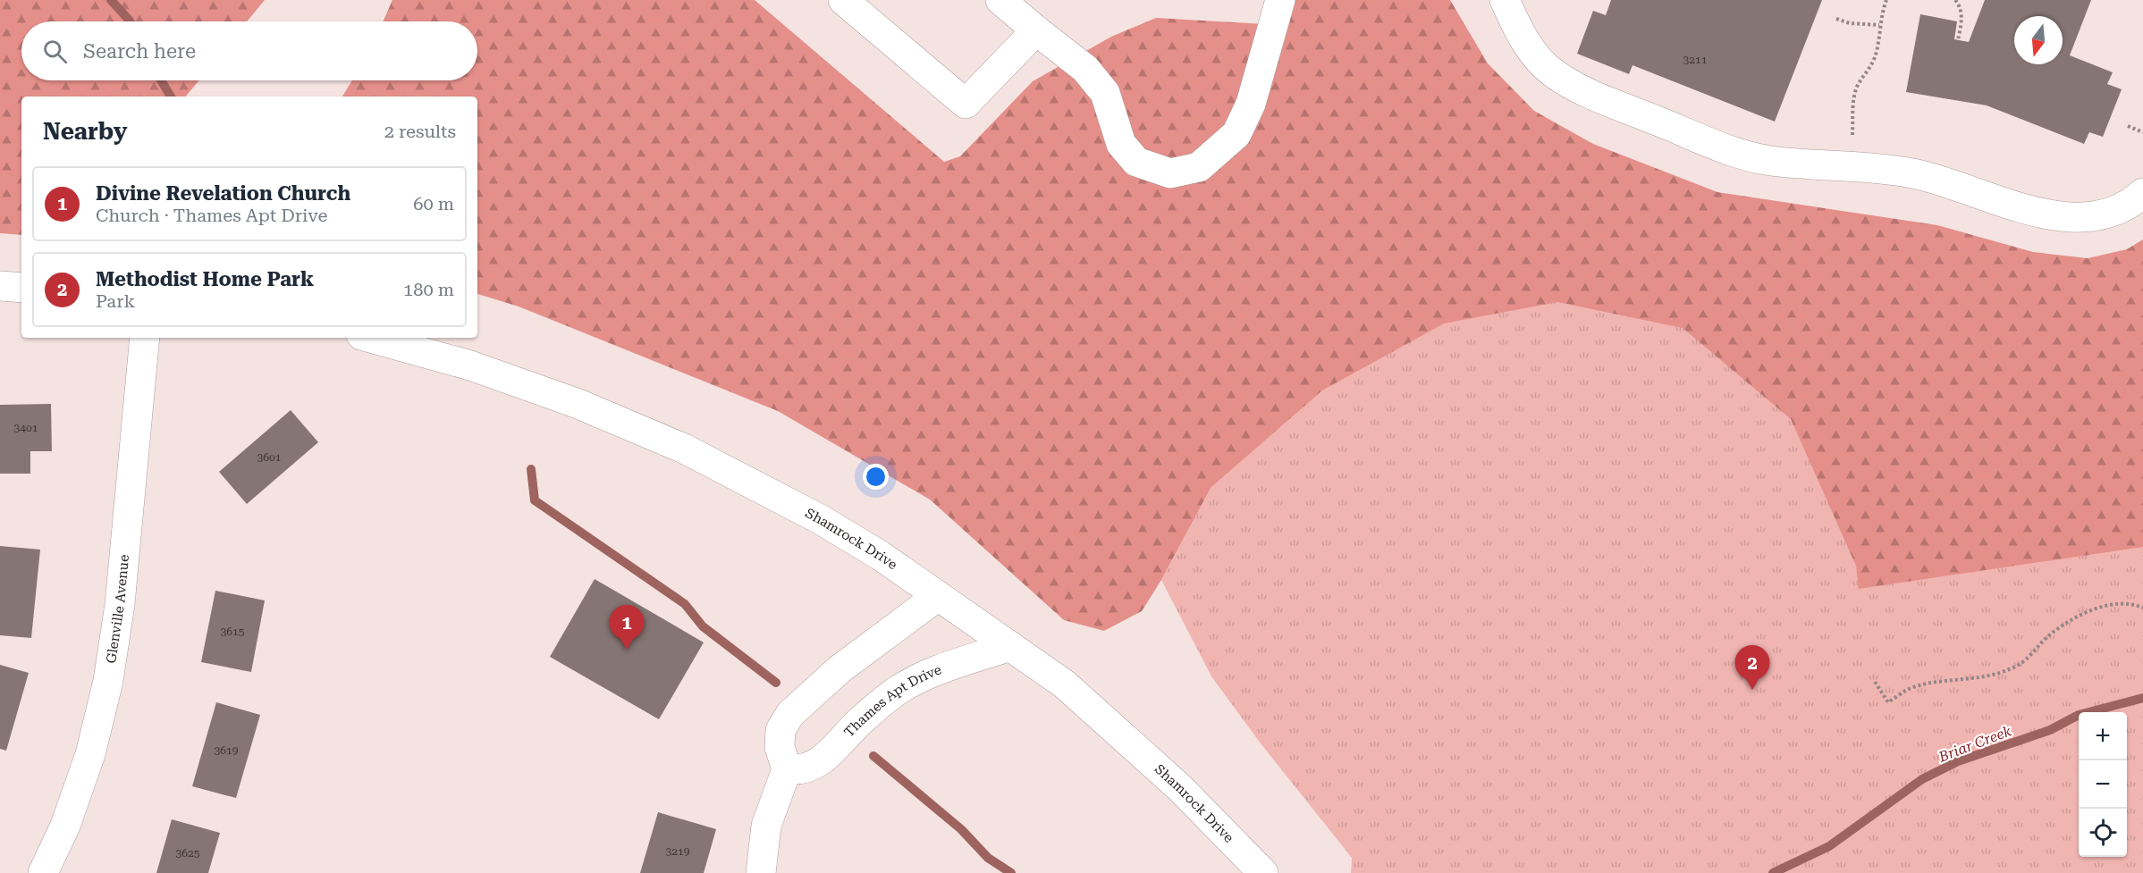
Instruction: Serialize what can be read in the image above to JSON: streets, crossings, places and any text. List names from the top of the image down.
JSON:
{
  "streets": {
    "street": ["Shamrock Drive", "Glenville Avenue", "Thames Apt Drive"]
  },
  "crossings": [
    ["Shamrock Drive", "Thames Apt Drive"]
  ],
  "water": ["Briar Creek"],
  "house_numbers": [
    "3211",
    "3401",
    "3601",
    "3615",
    "3619",
    "3219",
    "3625"
  ],
  "north": "bottom",
  "page": {
    "search": "Search here",
    "heading": ["Nearby", "2 results"],
    "list": [
      {
        "mark": "1",
        "name": "Divine Revelation Church",
        "note": "Church · Thames Apt Drive",
        "value": "60 m"
      },
      {
        "mark": "2",
        "name": "Methodist Home Park",
        "note": "Park",
        "value": "180 m"
      }
    ],
    "pins": ["1", "2"],
    "map_buttons": ["+", "−"]
  }
}
